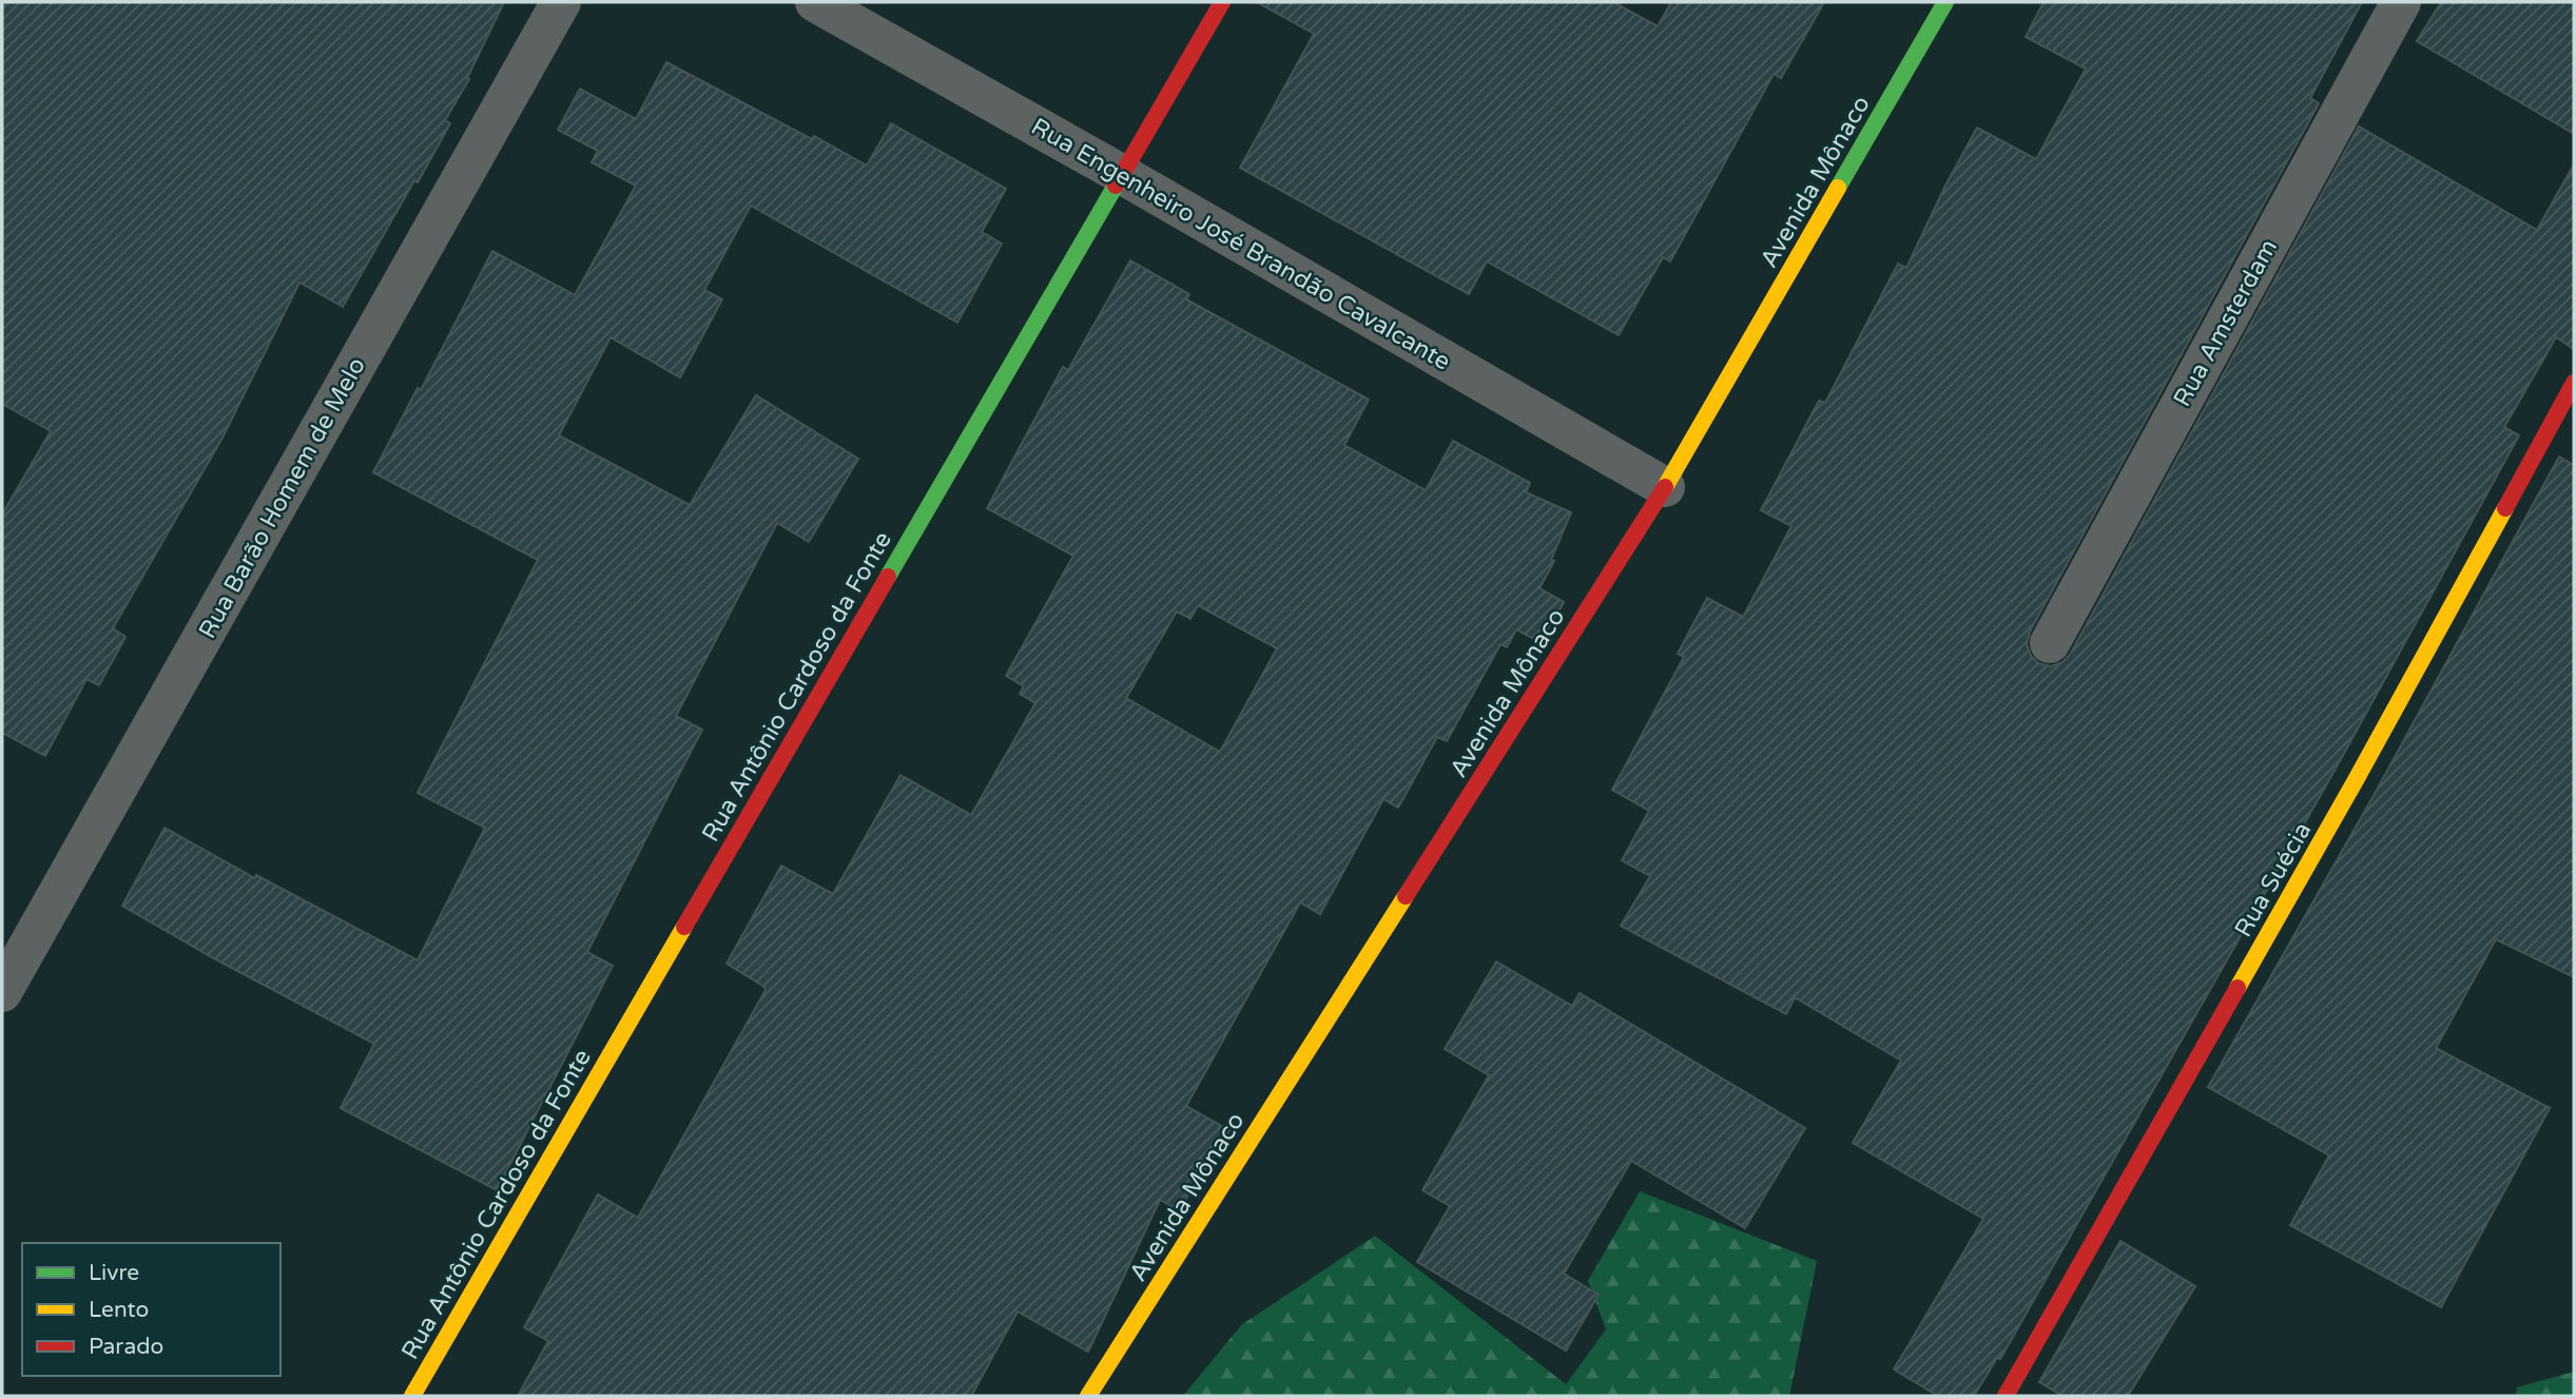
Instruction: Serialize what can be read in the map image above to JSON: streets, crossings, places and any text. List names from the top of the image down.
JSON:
{
  "streets": {
    "street": [
      "Avenida Mônaco",
      "Rua Engenheiro José Brandão Cavalcante",
      "Rua Amsterdam",
      "Rua Barão Homem de Melo",
      "Rua Antônio Cardoso da Fonte",
      "Rua Suécia"
    ]
  },
  "crossings": [
    ["Avenida Mônaco", "Rua Engenheiro José Brandão Cavalcante"],
    ["Rua Engenheiro José Brandão Cavalcante", "Rua Antônio Cardoso da Fonte"]
  ],
  "legend": ["Livre", "Lento", "Parado"]
}
